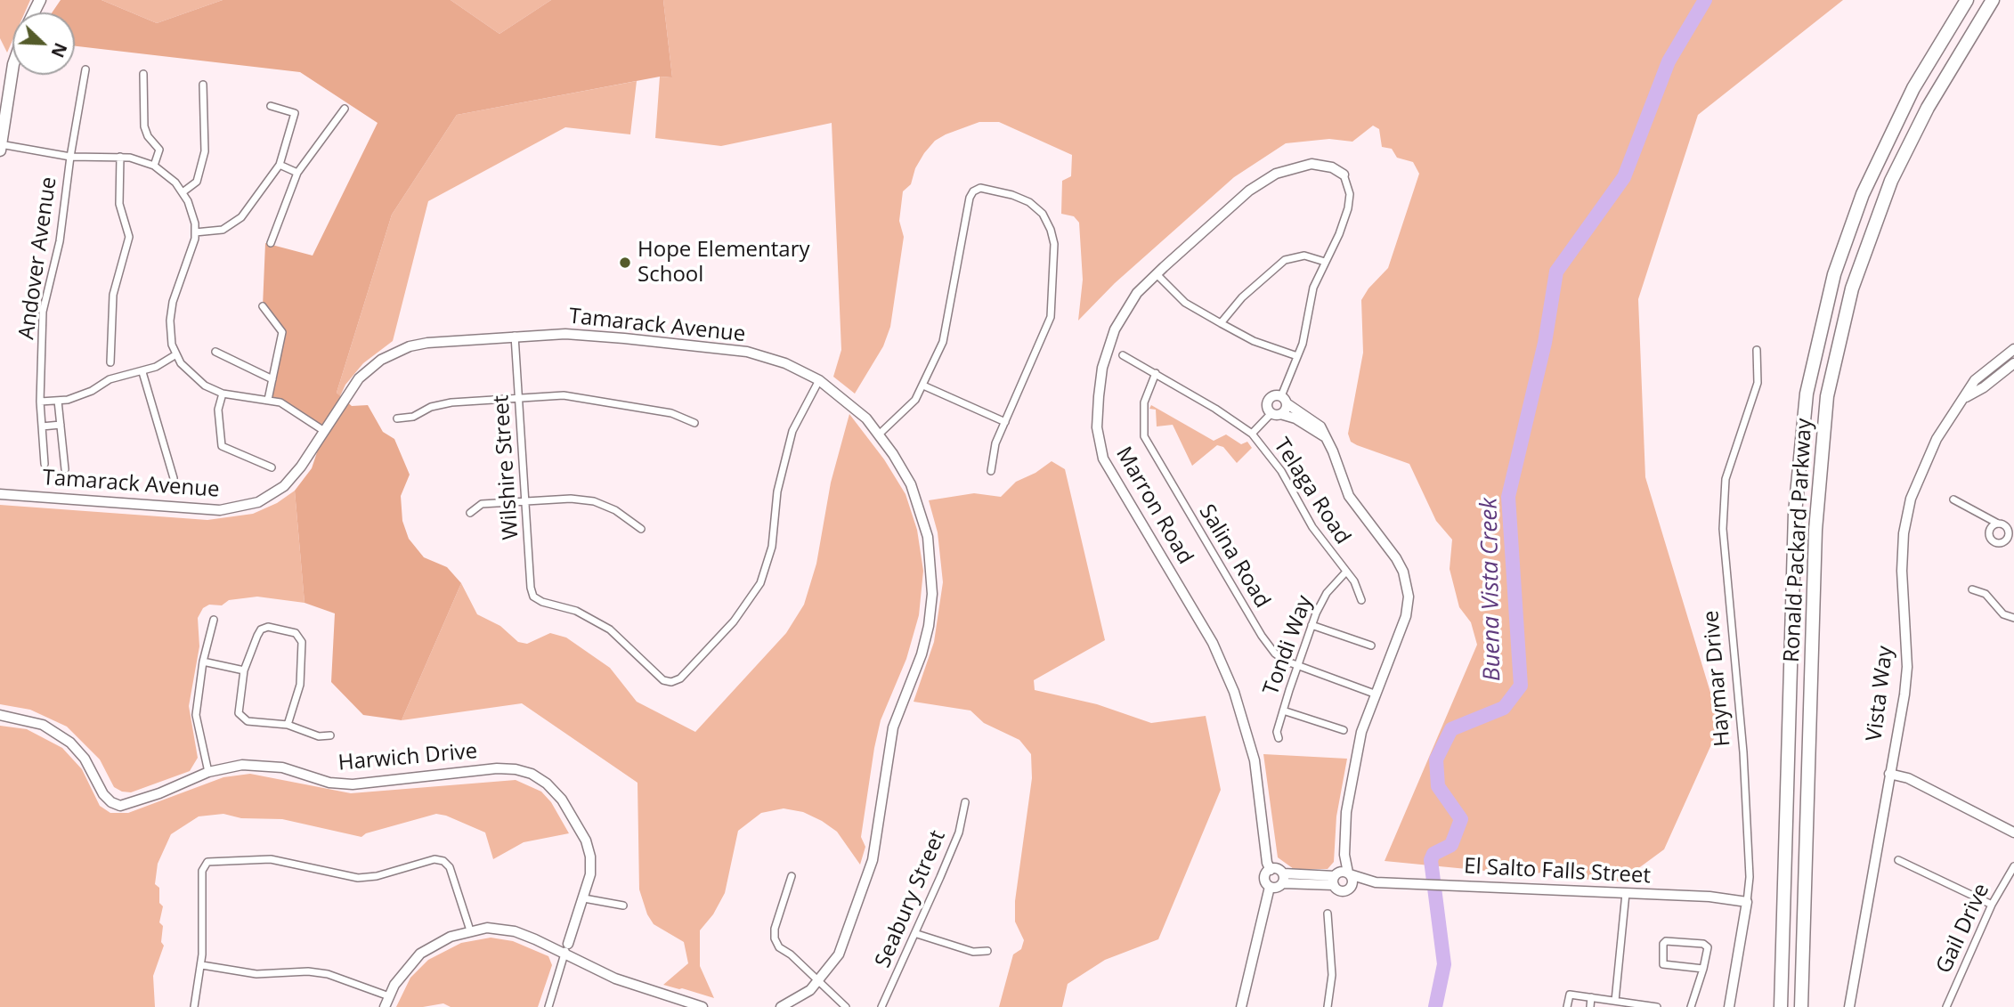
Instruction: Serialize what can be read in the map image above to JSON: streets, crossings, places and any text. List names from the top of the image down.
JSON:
{
  "streets": {
    "highway": ["Ronald Packard Parkway"],
    "street": [
      "Andover Avenue",
      "Tamarack Avenue",
      "Wilshire Street",
      "Telaga Road",
      "Marron Road",
      "Salina Road",
      "Tondi Way",
      "Haymar Drive",
      "Vista Way",
      "Harwich Drive",
      "El Salto Falls Street",
      "Seabury Street",
      "Gail Drive"
    ]
  },
  "crossings": [
    ["Tamarack Avenue", "Wilshire Street"],
    ["Telaga Road", "Salina Road"],
    ["Telaga Road", "Tondi Way"],
    ["Marron Road", "El Salto Falls Street"],
    ["Salina Road", "Tondi Way"],
    ["Haymar Drive", "El Salto Falls Street"]
  ],
  "water": ["Buena Vista Creek"],
  "places": ["Hope Elementary School"],
  "north": "bottom right"
}
